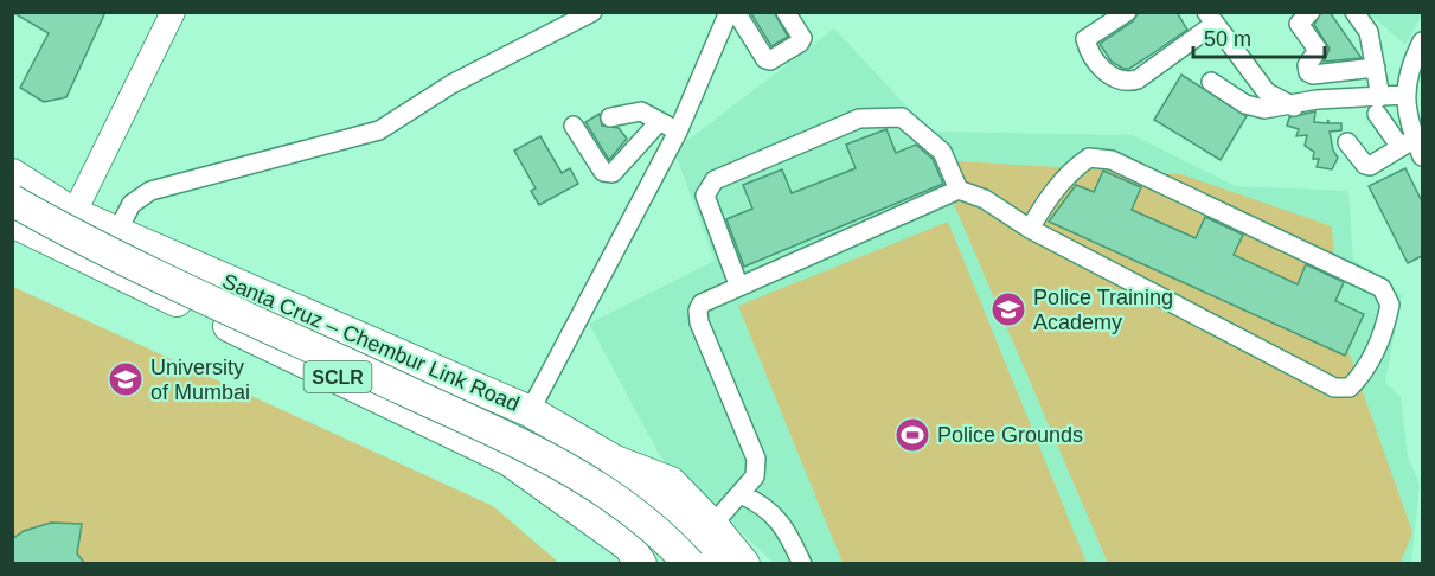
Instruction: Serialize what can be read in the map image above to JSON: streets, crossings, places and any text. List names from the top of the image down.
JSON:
{
  "streets": {
    "highway": ["Santa Cruz – Chembur Link Road", "SCLR"]
  },
  "places": {
    "school or university": ["Police Training Academy", "University of Mumbai"],
    "sports": ["Police Grounds"]
  },
  "scale_bar": "50 m"
}
